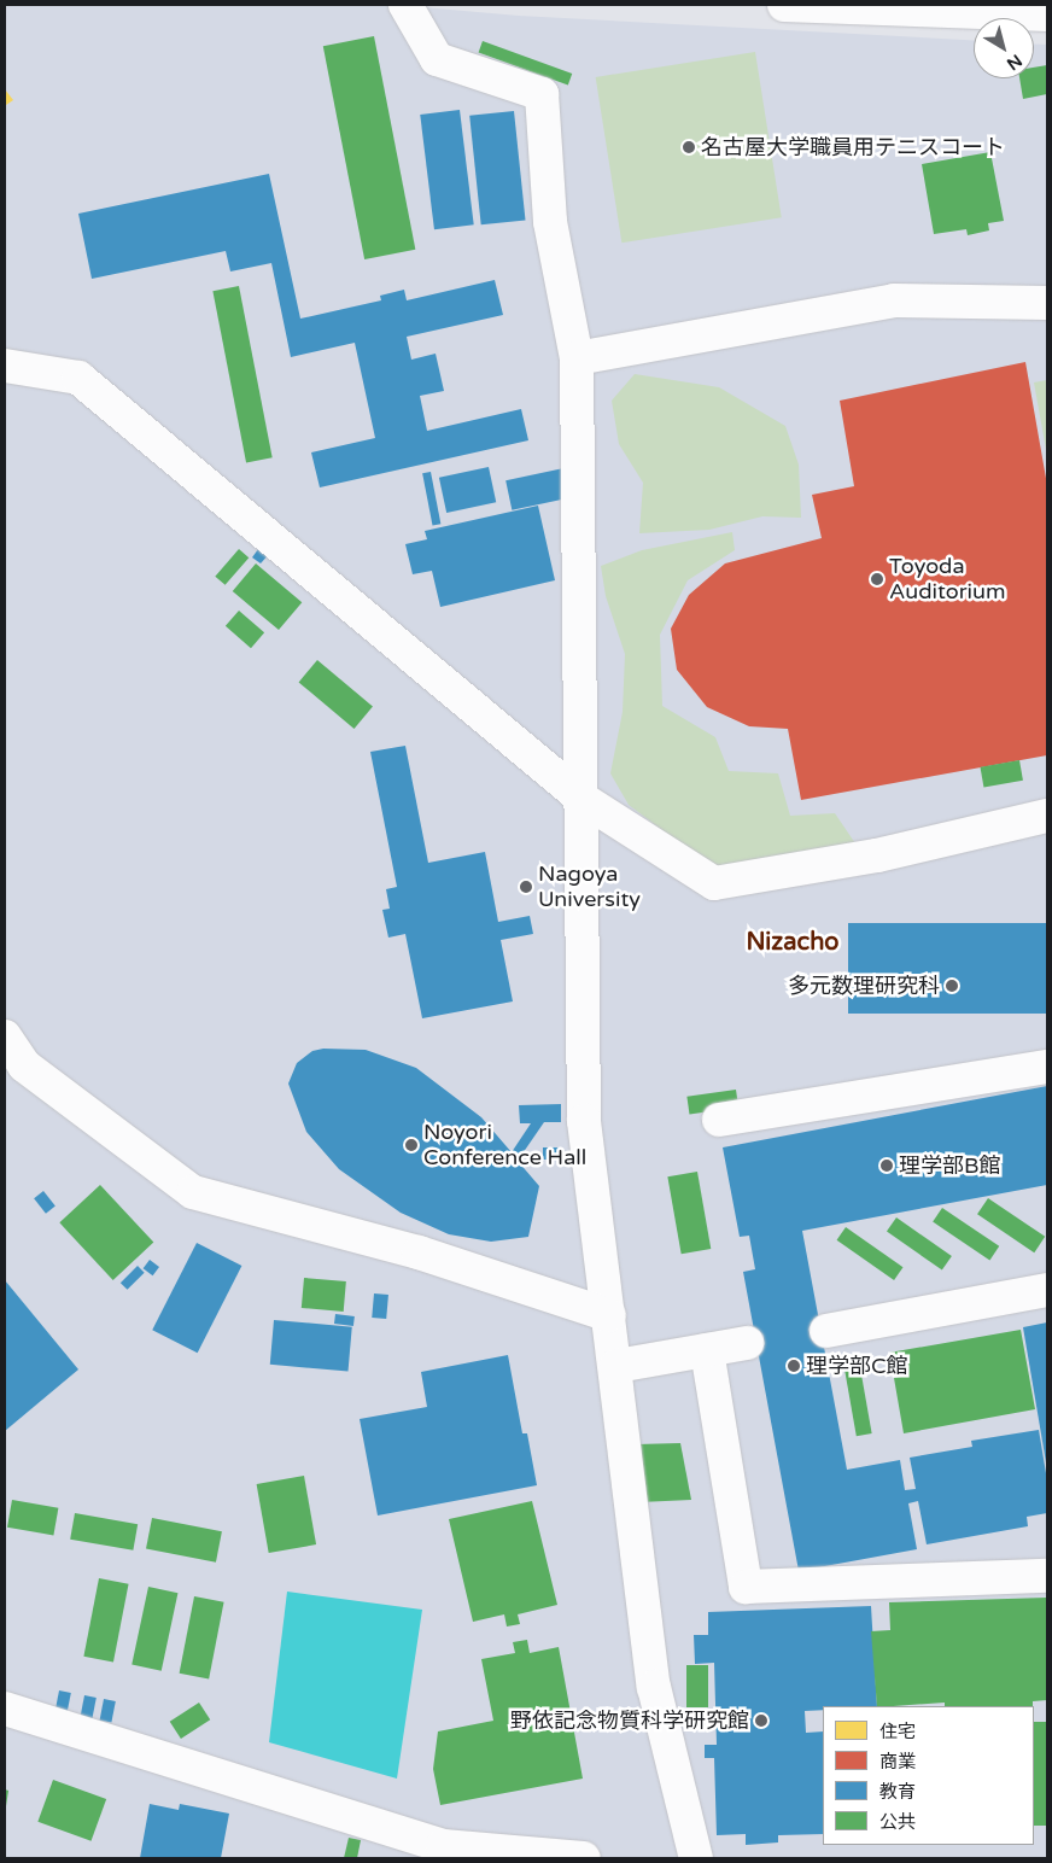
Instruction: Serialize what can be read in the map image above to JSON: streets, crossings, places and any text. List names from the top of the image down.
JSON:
{
  "districts": ["Nizacho"],
  "places": [
    "名古屋大学職員用テニスコート",
    "Toyoda Auditorium",
    "Nagoya University",
    "多元数理研究科",
    "Noyori Conference Hall",
    "理学部B館",
    "理学部C館",
    "野依記念物質科学研究館"
  ],
  "legend": [
    "住宅",
    "商業",
    "教育",
    "公共"
  ],
  "north": "bottom right"
}
